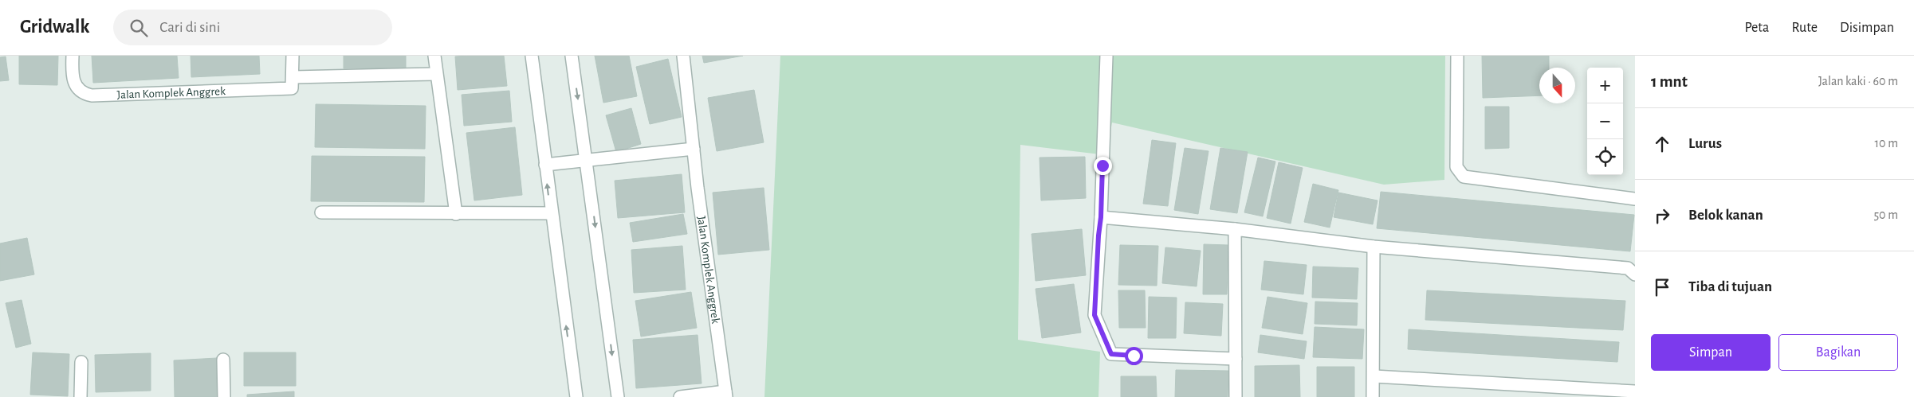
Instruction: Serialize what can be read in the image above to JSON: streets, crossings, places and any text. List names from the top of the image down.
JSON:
{
  "streets": {
    "street": ["Jalan Komplek Anggrek"]
  },
  "north": "bottom",
  "page": {
    "header": "Gridwalk",
    "search": "Cari di sini",
    "nav": ["Peta", "Rute", "Disimpan"],
    "heading": ["1 mnt", "Jalan kaki · 60 m"],
    "map_buttons": ["+", "−"],
    "list": [
      ["Lurus", "10 m"],
      ["Belok kanan", "50 m"],
      "Tiba di tujuan"
    ],
    "buttons": ["Simpan", "Bagikan"]
  }
}
